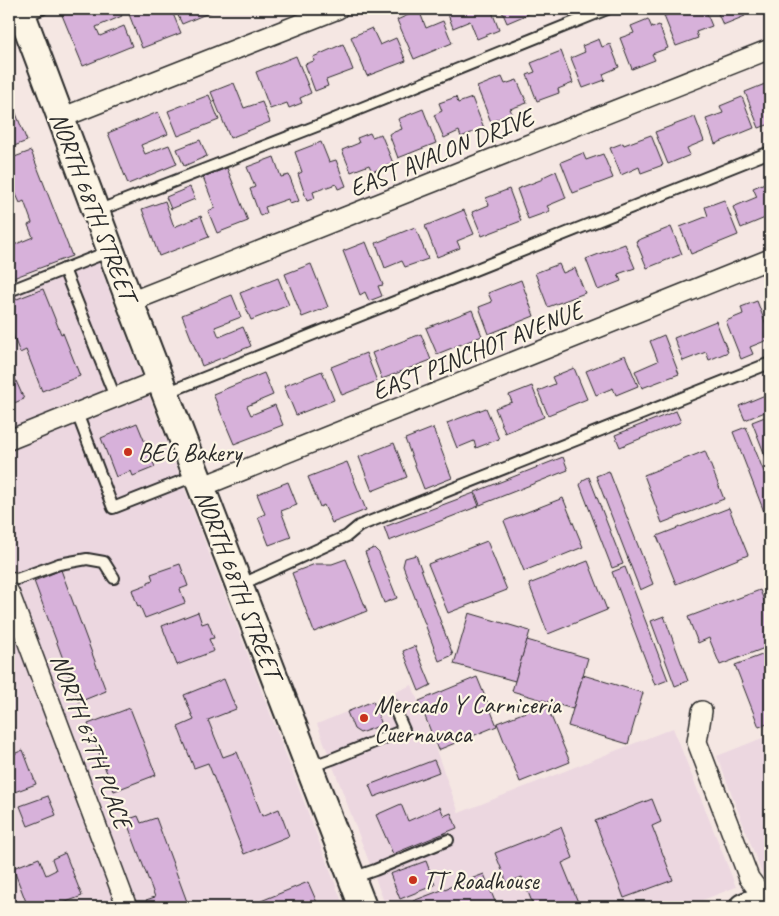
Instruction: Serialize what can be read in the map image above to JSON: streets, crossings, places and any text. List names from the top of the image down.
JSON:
{
  "streets": {
    "main road": ["NORTH 68TH STREET"],
    "street": ["EAST AVALON DRIVE", "EAST PINCHOT AVENUE", "NORTH 67TH PLACE"]
  },
  "crossings": [
    ["EAST AVALON DRIVE", "NORTH 68TH STREET"],
    ["NORTH 68TH STREET", "EAST PINCHOT AVENUE"]
  ],
  "places": ["BEG Bakery", "Mercado Y Carniceria Cuernavaca", "TT Roadhouse"]
}
